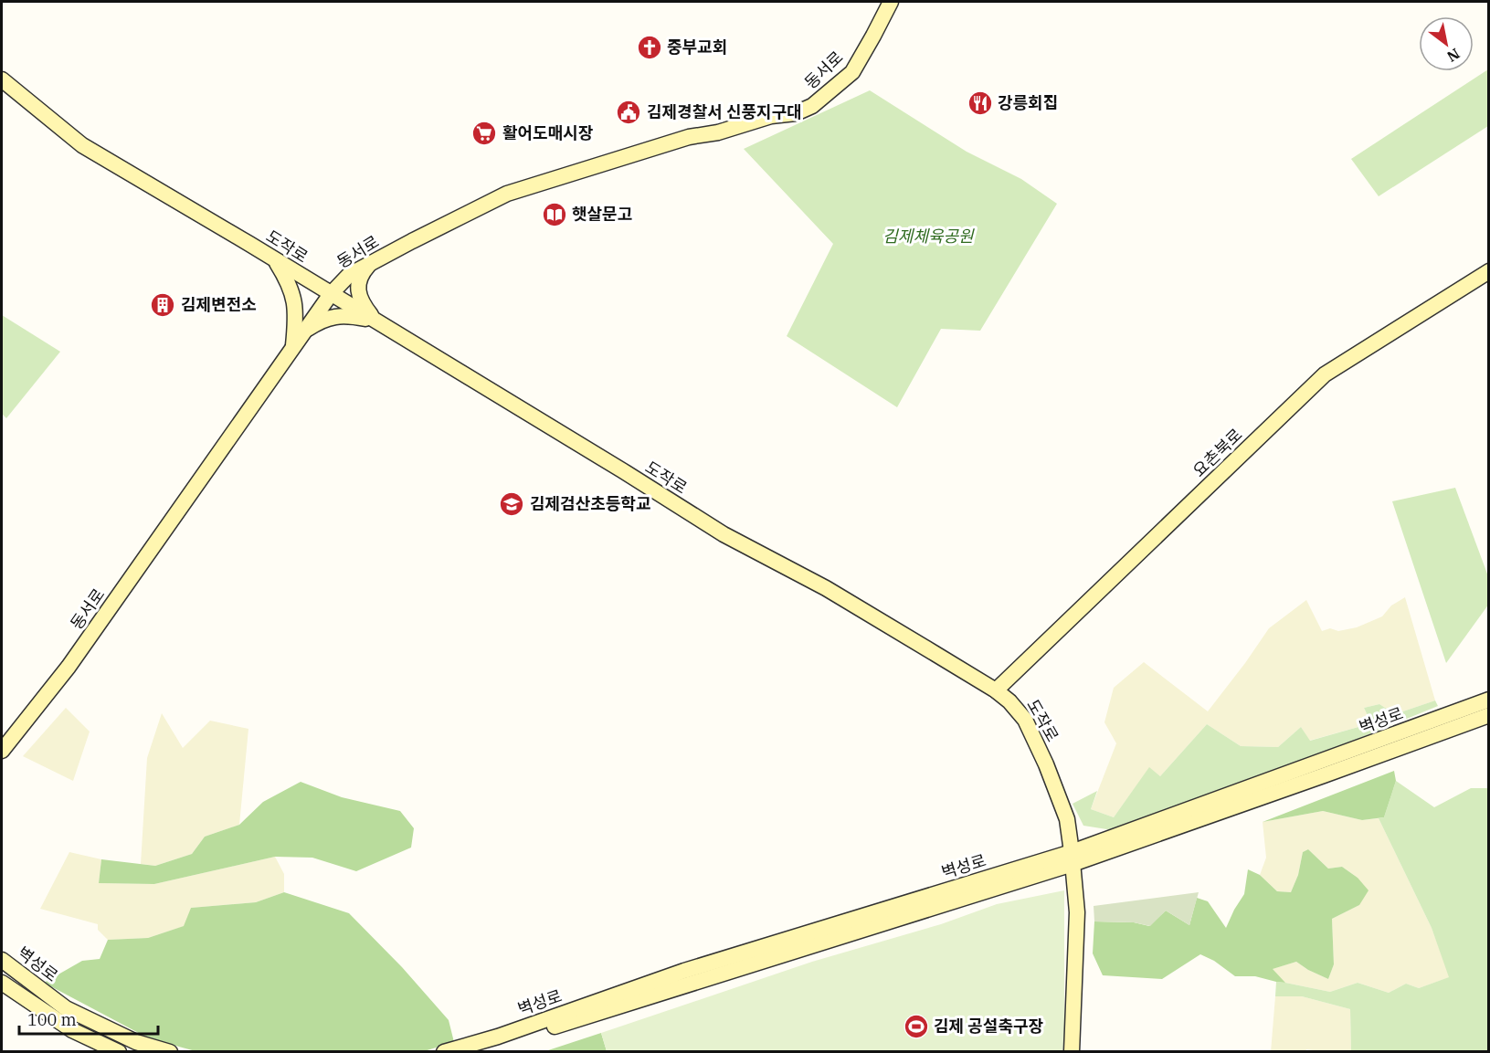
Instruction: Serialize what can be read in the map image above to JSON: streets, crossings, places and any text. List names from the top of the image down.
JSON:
{
  "streets": {
    "main road": [
      "동서로",
      "도작로",
      "요촌북로",
      "벽성로"
    ]
  },
  "crossings": [
    ["동서로", "도작로"],
    ["도작로", "요촌북로"],
    ["도작로", "벽성로"]
  ],
  "parks": ["김제체육공원"],
  "places": {
    "church": ["중부교회"],
    "restaurant": ["강릉회집"],
    "public building": ["김제경찰서 신풍지구대"],
    "supermarket": ["활어도매시장"],
    "library": ["햇살문고"],
    "building": ["김제변전소"],
    "school or university": ["김제검산초등학교"],
    "sports": ["김제 공설축구장"]
  },
  "scale_bar": "100 m",
  "north": "bottom right"
}
